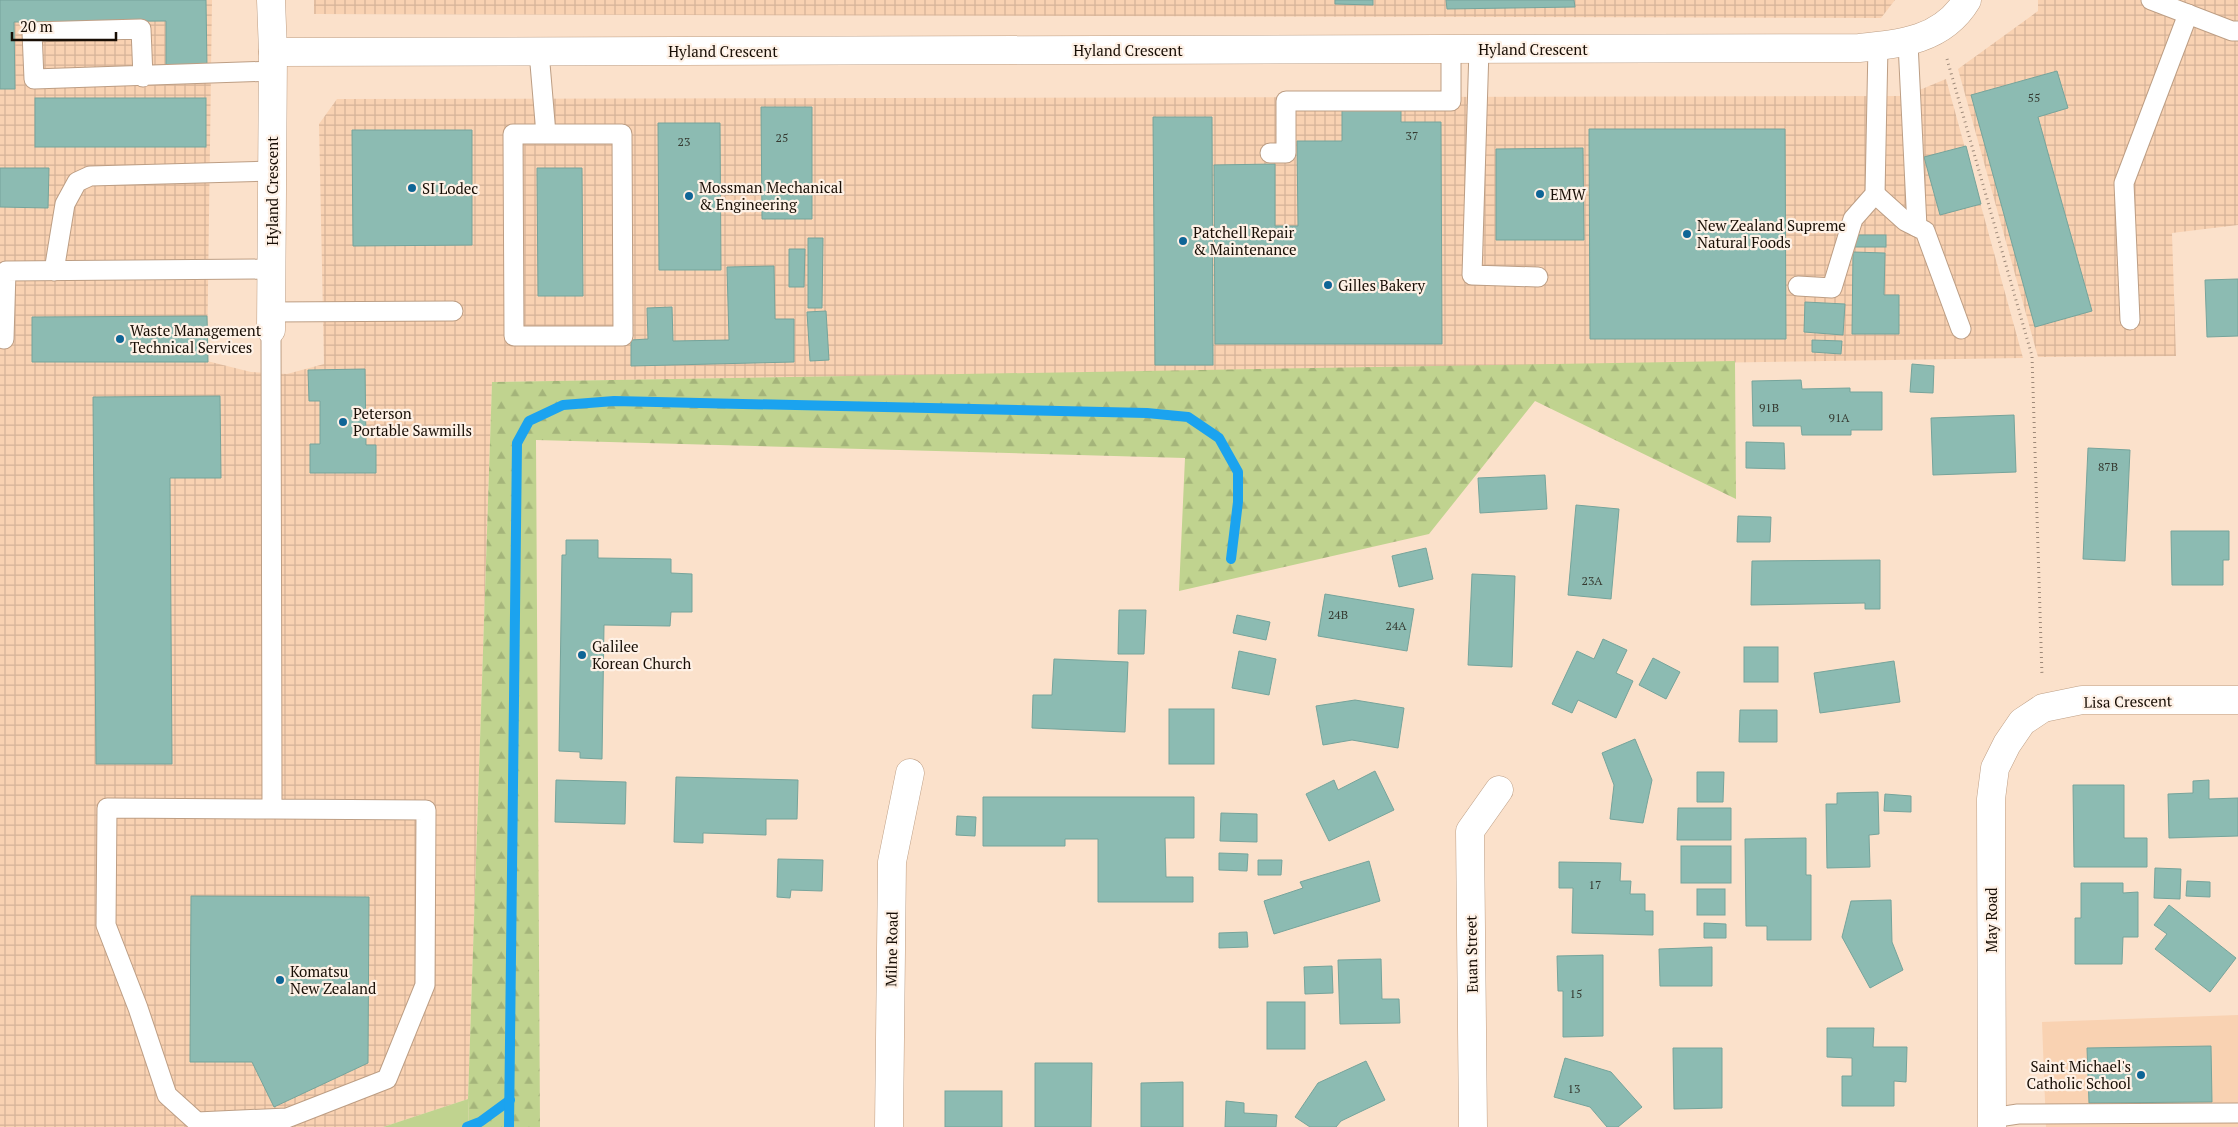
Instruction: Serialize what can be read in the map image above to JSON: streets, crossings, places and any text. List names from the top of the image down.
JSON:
{
  "streets": {
    "street": [
      "Hyland Crescent",
      "Lisa Crescent",
      "May Road",
      "Milne Road",
      "Euan Street"
    ]
  },
  "crossings": [
    ["Lisa Crescent", "May Road"]
  ],
  "places": [
    "SI Lodec",
    "EMW",
    "Mossman Mechanical & Engineering",
    "New Zealand Supreme Natural Foods",
    "Patchell Repair & Maintenance",
    "Gilles Bakery",
    "Waste Management Technical Services",
    "Peterson Portable Sawmills",
    "Galilee Korean Church",
    "Komatsu New Zealand",
    "Saint Michael's Catholic School"
  ],
  "house_numbers": [
    "55",
    "37",
    "25",
    "23",
    "91B",
    "91A",
    "87B",
    "23A",
    "24B",
    "24A",
    "17",
    "15",
    "13"
  ],
  "scale_bar": "20 m"
}
